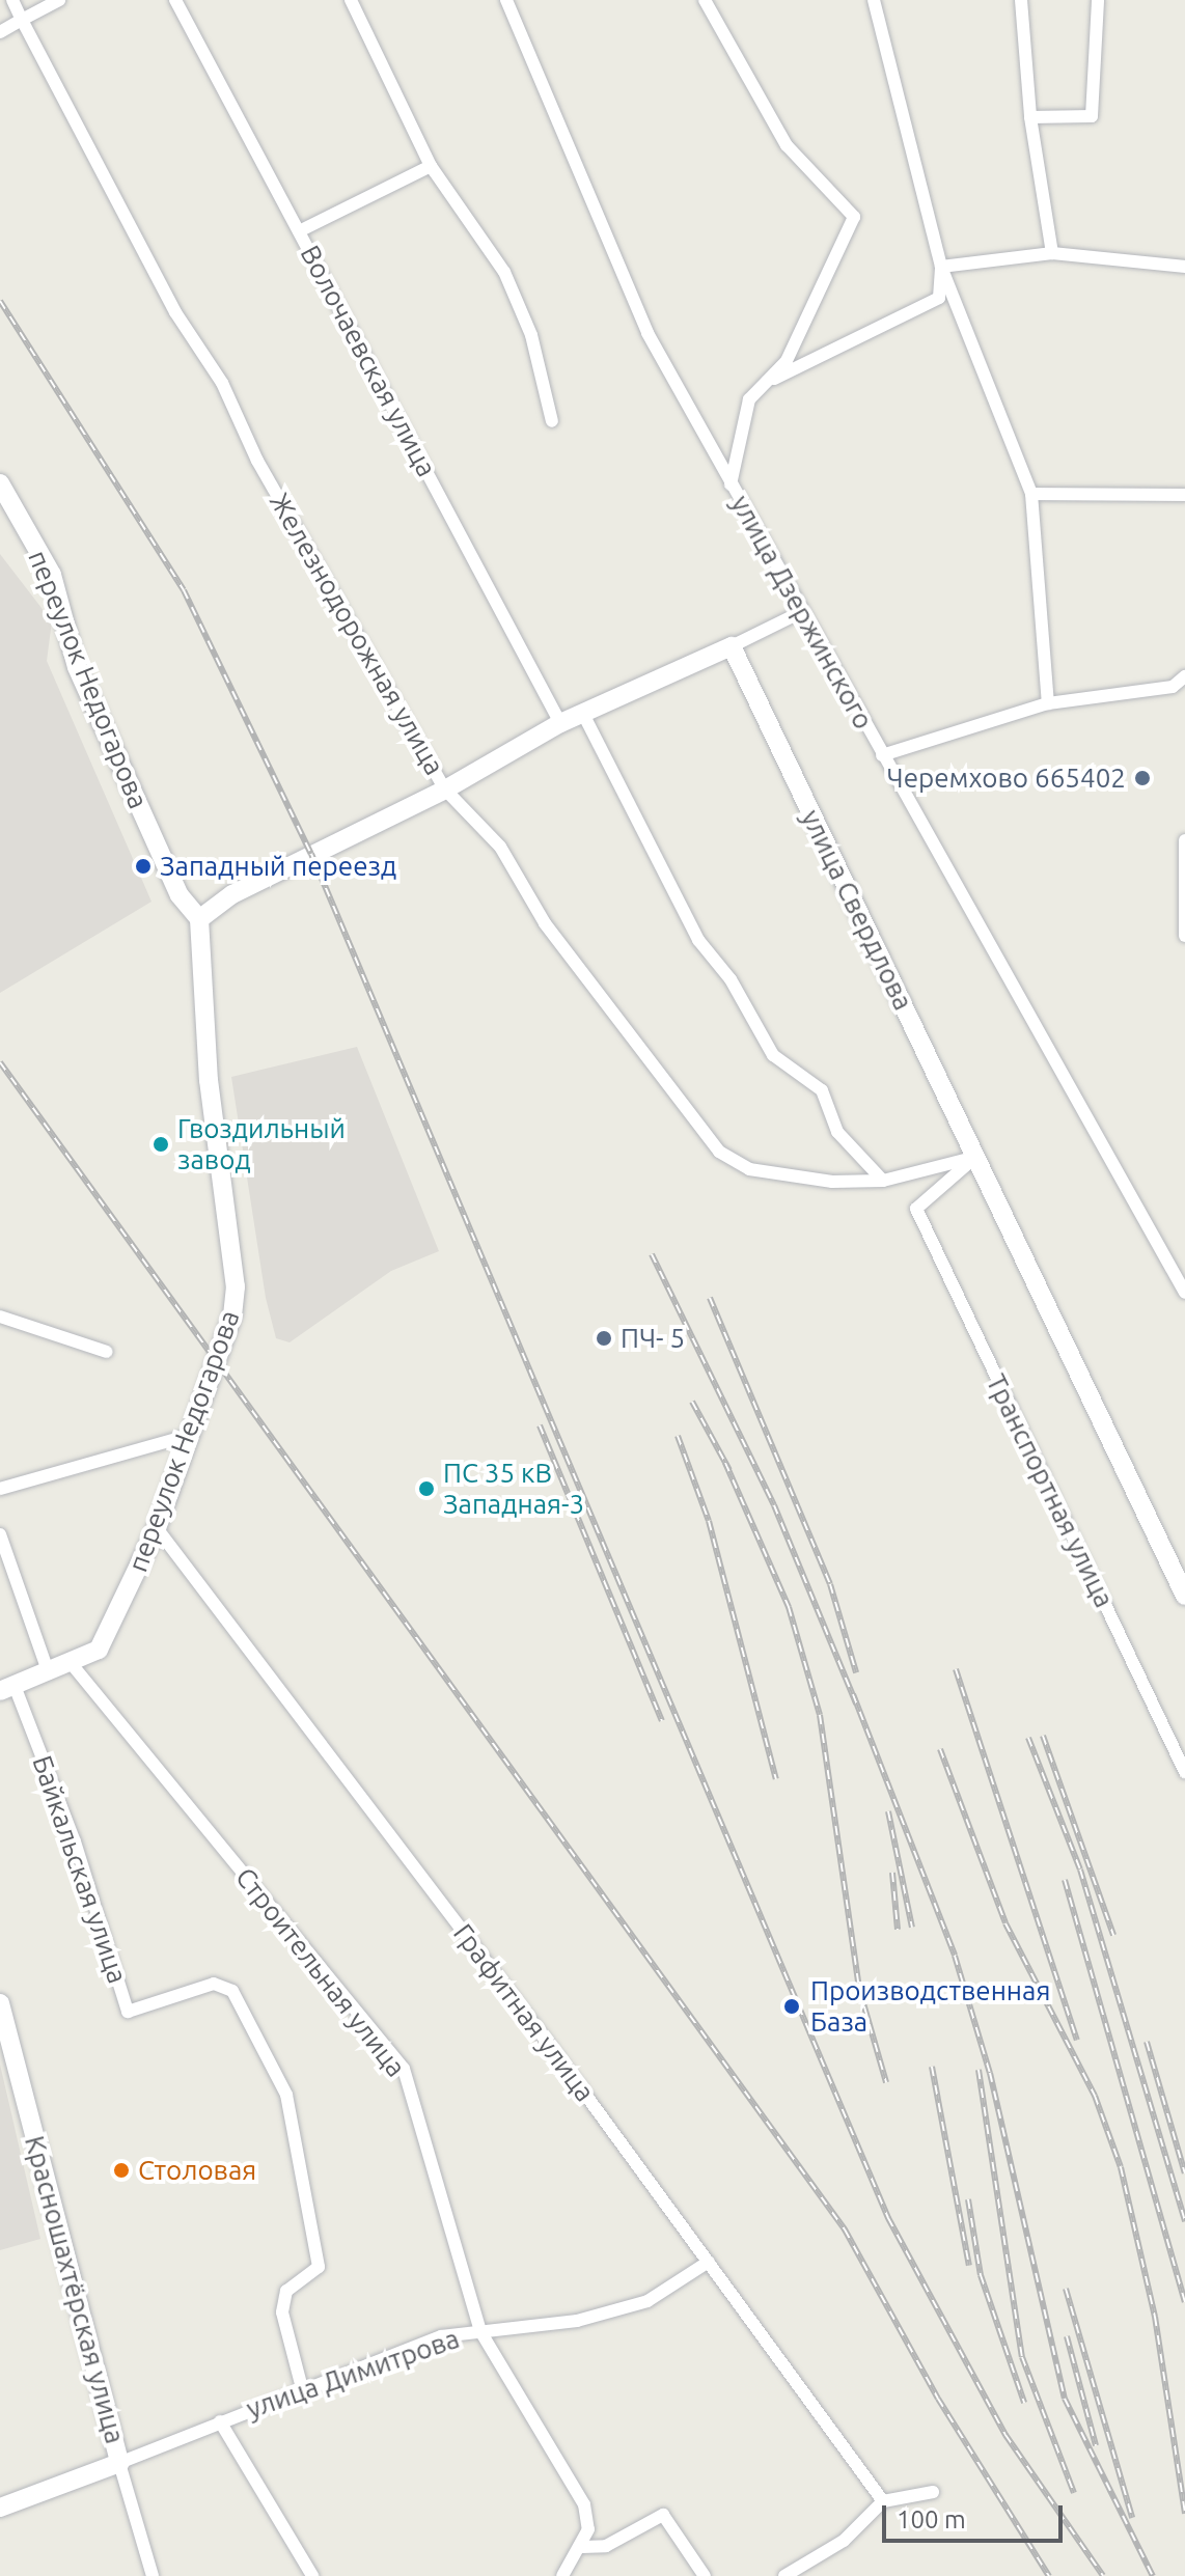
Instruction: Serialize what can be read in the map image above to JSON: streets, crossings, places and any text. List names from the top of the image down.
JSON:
{
  "streets": {
    "street": [
      "Волочаевская улица",
      "улица Дзержинского",
      "Железнодорожная улица",
      "переулок Недогарова",
      "улица Свердлова",
      "Транспортная улица",
      "Байкальская улица",
      "Строительная улица",
      "Графитная улица",
      "Красношахтёрская улица",
      "улица Димитрова"
    ]
  },
  "crossings": [
    ["Железнодорожная улица", "улица Свердлова"],
    ["Железнодорожная улица", "Транспортная улица"],
    ["переулок Недогарова", "Байкальская улица"],
    ["переулок Недогарова", "Строительная улица"],
    ["переулок Недогарова", "Графитная улица"],
    ["улица Свердлова", "Транспортная улица"],
    ["Байкальская улица", "улица Димитрова"],
    ["Строительная улица", "улица Димитрова"],
    ["Графитная улица", "улица Димитрова"],
    ["Красношахтёрская улица", "улица Димитрова"]
  ],
  "places": [
    "Черемхово 665402",
    "Западный переезд",
    "Гвоздильный завод",
    "ПЧ- 5",
    "ПС 35 кВ Западная-3",
    "Производственная База",
    "Столовая"
  ],
  "scale_bar": "100 m"
}
